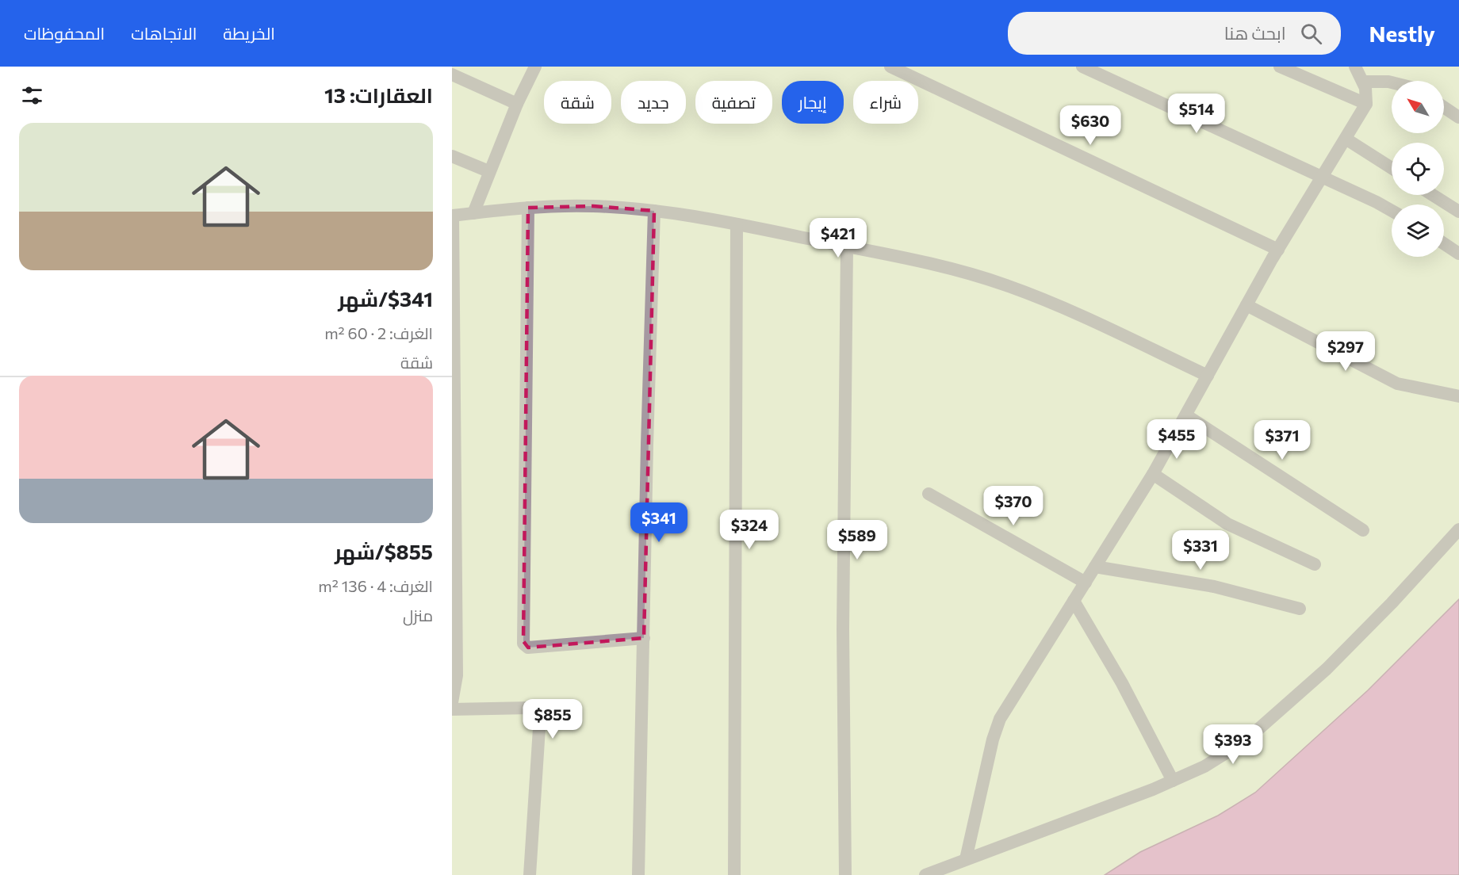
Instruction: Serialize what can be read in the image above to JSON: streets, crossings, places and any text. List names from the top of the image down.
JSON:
{
  "north": "top left",
  "page": {
    "header": "Nestly",
    "search": "ابحث هنا",
    "nav": ["الخريطة", "الاتجاهات", "المحفوظات"],
    "heading": "العقارات: 13",
    "chip": [
      "شراء",
      "إيجار",
      "تصفية",
      "جديد",
      "شقة"
    ],
    "price": [
      "$514",
      "$630",
      "$421",
      "$297",
      "$455",
      "$371",
      "$370",
      "$341",
      "$324",
      "$589",
      "$331",
      "$855",
      "$393"
    ],
    "list": [
      {
        "name": "$341/شهر",
        "note": "الغرف: 2 · 60 m² · شقة"
      },
      {
        "name": "$855/شهر",
        "note": "الغرف: 4 · 136 m² · منزل"
      }
    ]
  }
}
